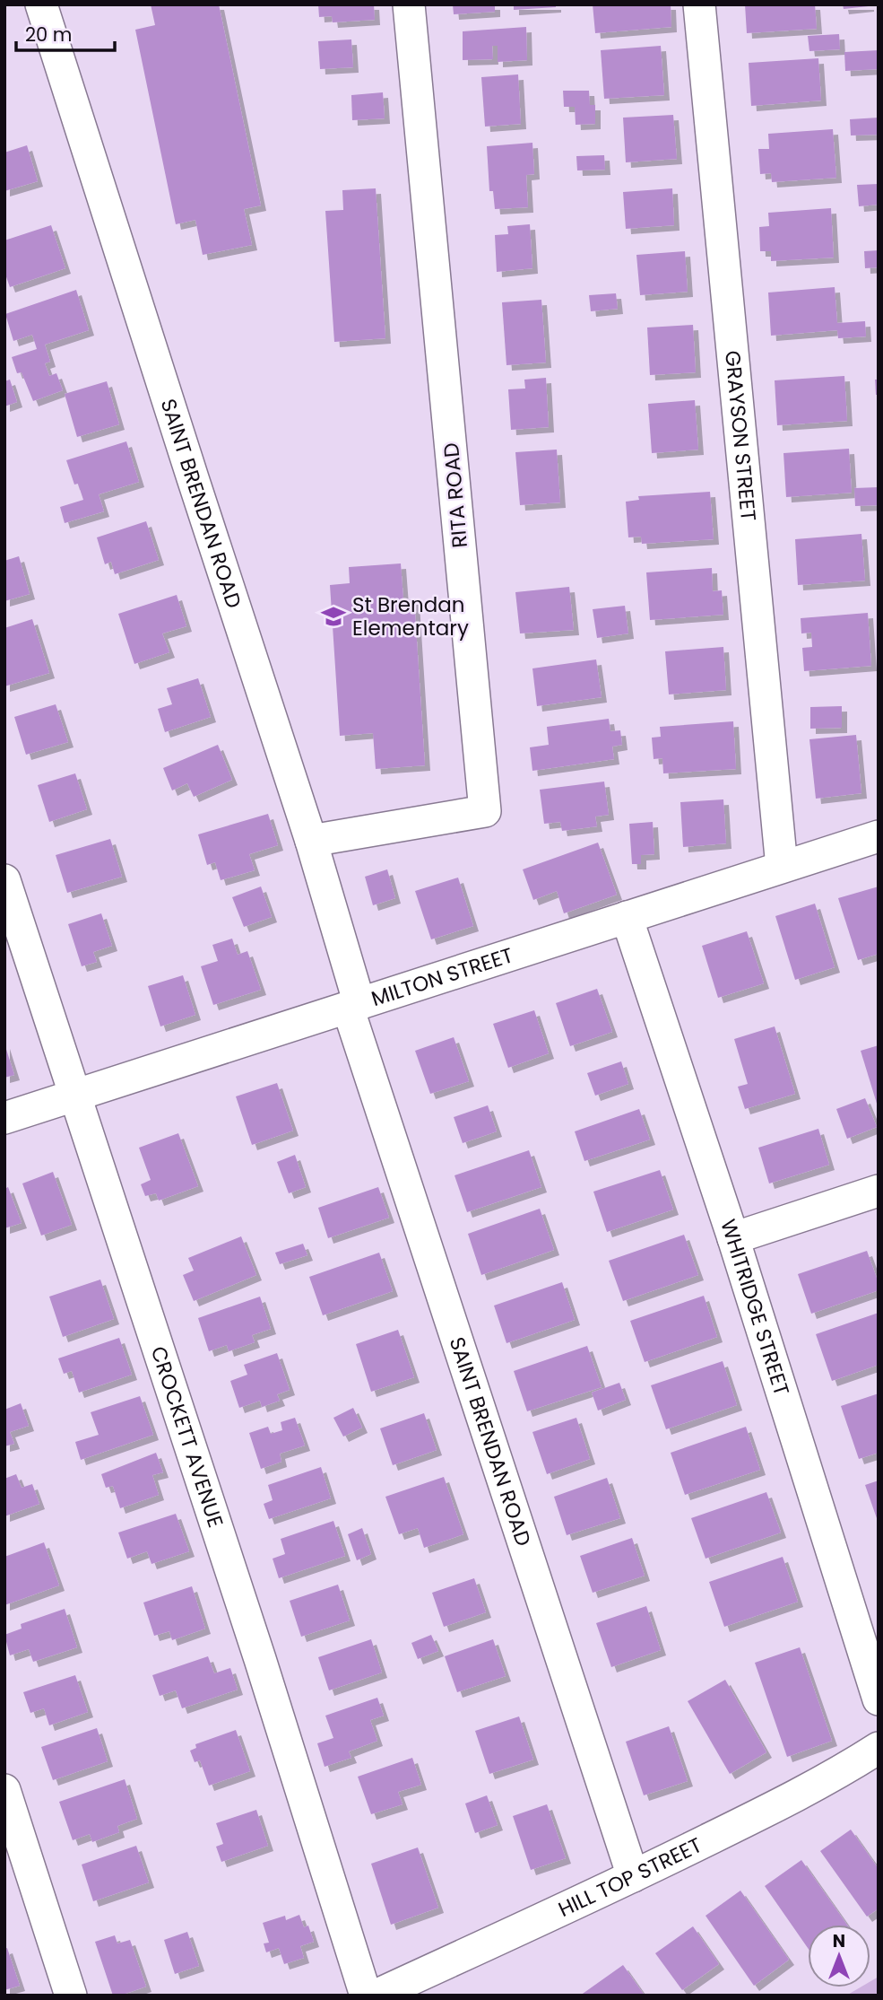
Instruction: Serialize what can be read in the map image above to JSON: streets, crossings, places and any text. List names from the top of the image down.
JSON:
{
  "streets": {
    "street": [
      "GRAYSON STREET",
      "RITA ROAD",
      "SAINT BRENDAN ROAD",
      "MILTON STREET",
      "WHITRIDGE STREET",
      "CROCKETT AVENUE",
      "HILL TOP STREET"
    ]
  },
  "crossings": [
    ["GRAYSON STREET", "MILTON STREET"],
    ["RITA ROAD", "SAINT BRENDAN ROAD"],
    ["SAINT BRENDAN ROAD", "MILTON STREET"],
    ["SAINT BRENDAN ROAD", "HILL TOP STREET"],
    ["MILTON STREET", "WHITRIDGE STREET"],
    ["MILTON STREET", "CROCKETT AVENUE"]
  ],
  "places": {
    "school or university": ["St Brendan Elementary"]
  },
  "scale_bar": "20 m",
  "north": "top"
}
